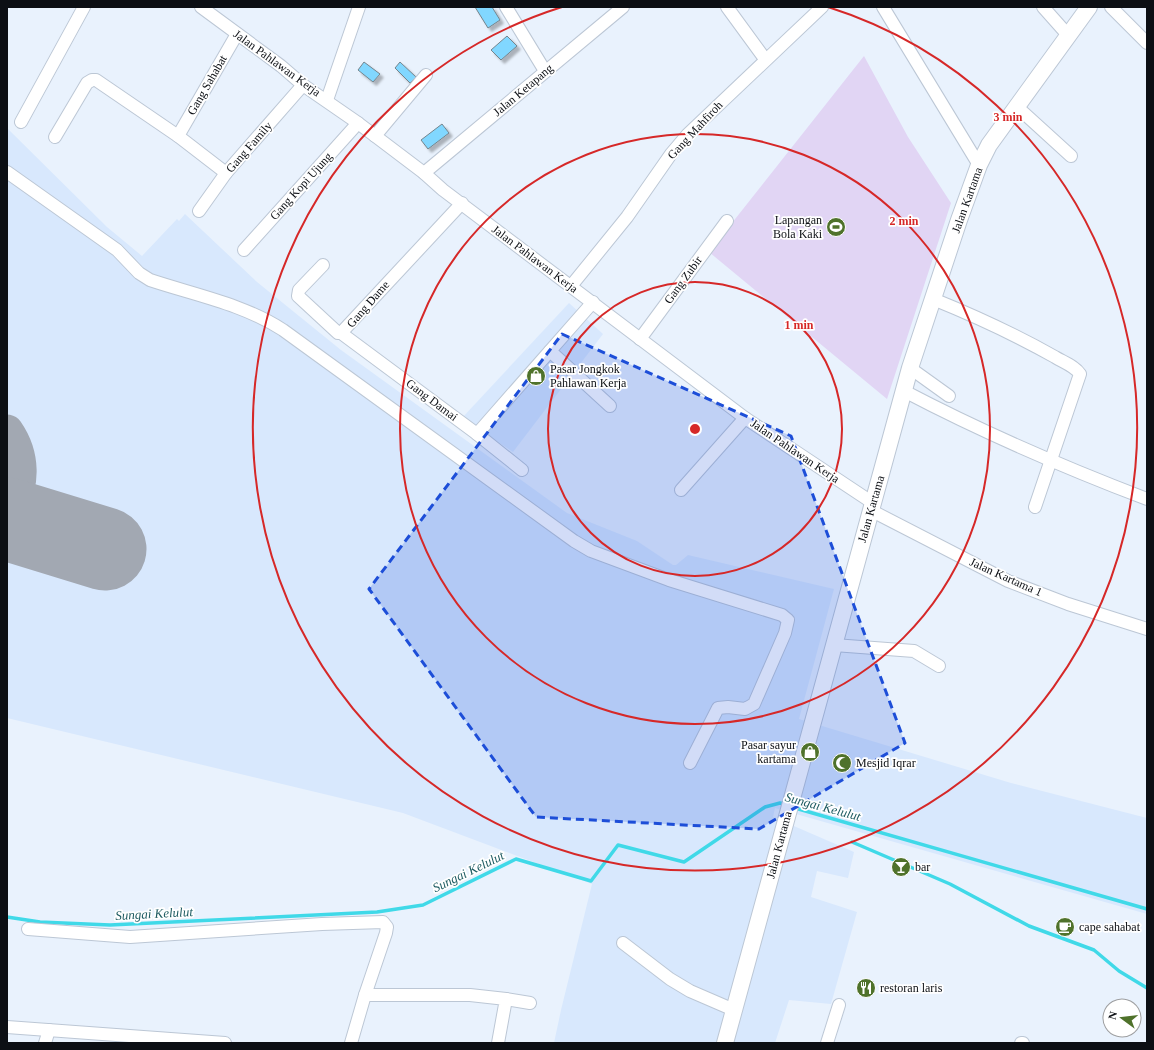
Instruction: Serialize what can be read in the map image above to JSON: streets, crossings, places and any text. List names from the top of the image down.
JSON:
{
  "streets": {
    "main road": ["Jalan Kartama"],
    "street": [
      "Jalan Pahlawan Kerja",
      "Gang Sahabat",
      "Jalan Ketapang",
      "Gang Mahfiroh",
      "Gang Family",
      "Gang Kopi Ujung",
      "Gang Zubir",
      "Gang Dame",
      "Gang Damai",
      "Jalan Kartama 1"
    ]
  },
  "crossings": [
    ["Jalan Pahlawan Kerja", "Gang Sahabat"],
    ["Jalan Pahlawan Kerja", "Jalan Ketapang"],
    ["Jalan Pahlawan Kerja", "Gang Mahfiroh"],
    ["Jalan Pahlawan Kerja", "Gang Family"],
    ["Jalan Pahlawan Kerja", "Gang Kopi Ujung"],
    ["Jalan Pahlawan Kerja", "Jalan Kartama"],
    ["Jalan Pahlawan Kerja", "Gang Zubir"],
    ["Jalan Pahlawan Kerja", "Gang Dame"],
    ["Jalan Pahlawan Kerja", "Jalan Kartama 1"],
    ["Jalan Kartama", "Jalan Kartama 1"],
    ["Gang Dame", "Gang Damai"]
  ],
  "water": ["Sungai Kelulut"],
  "places": {
    "sports": ["Lapangan Bola Kaki"],
    "shop": ["Pasar Jongkok Pahlawan Kerja", "Pasar sayur kartama"],
    "mosque": ["Mesjid Iqrar"],
    "bar": ["bar"],
    "cafe": ["cape sahabat"],
    "restaurant": ["restoran laris"]
  },
  "north": "left",
  "rings": ["3 min", "2 min", "1 min"]
}
